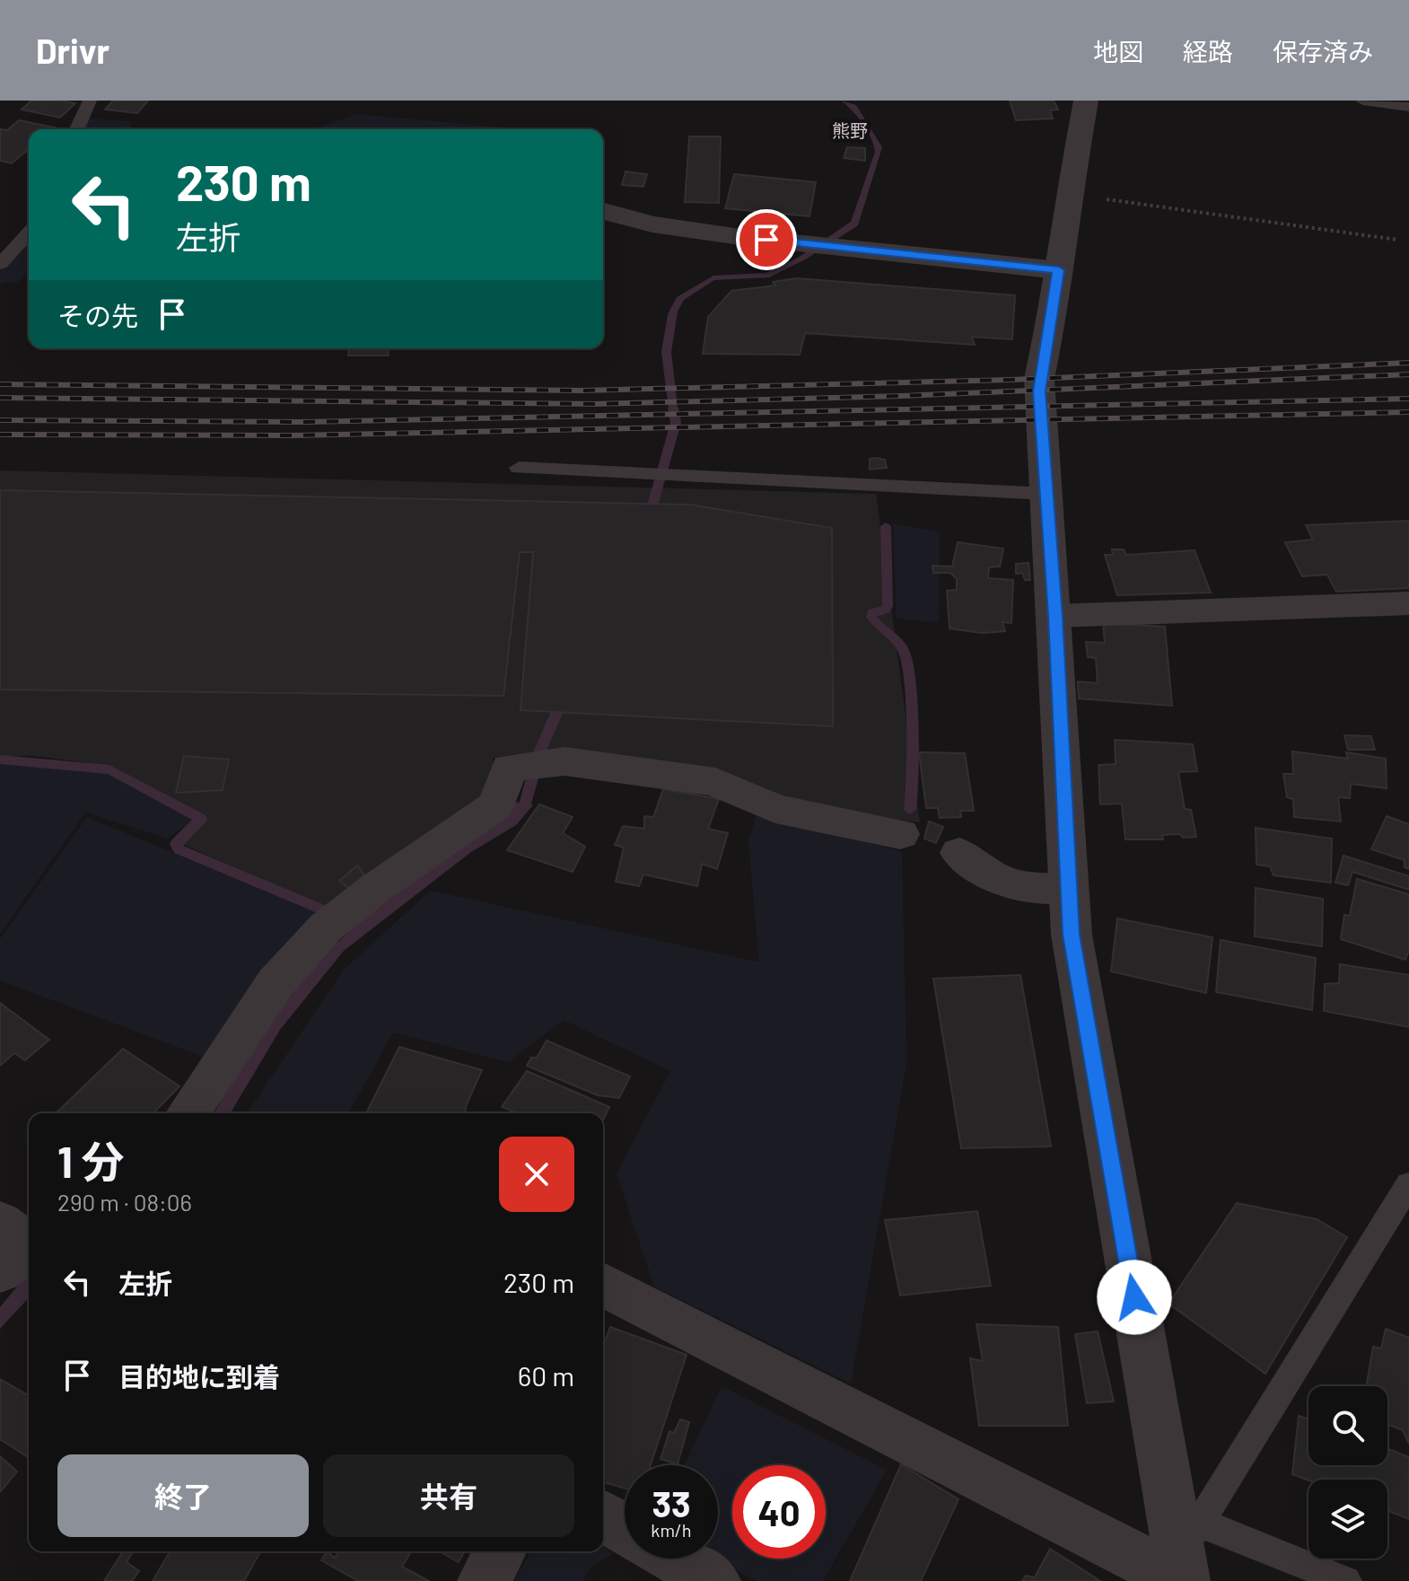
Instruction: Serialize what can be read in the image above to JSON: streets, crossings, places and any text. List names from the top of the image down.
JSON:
{
  "districts": ["熊野"],
  "page": {
    "header": "Drivr",
    "nav": ["地図", "経路", "保存済み"],
    "turn": ["230 m", "左折"],
    "then": "その先",
    "heading": ["1 分", "290 m · 08:06"],
    "list": [
      {
        "name": "左折",
        "value": "230 m"
      },
      {
        "name": "目的地に到着",
        "value": "60 m"
      }
    ],
    "buttons": ["終了", "共有"],
    "speed": "33 km/h",
    "limit": "40"
  }
}
